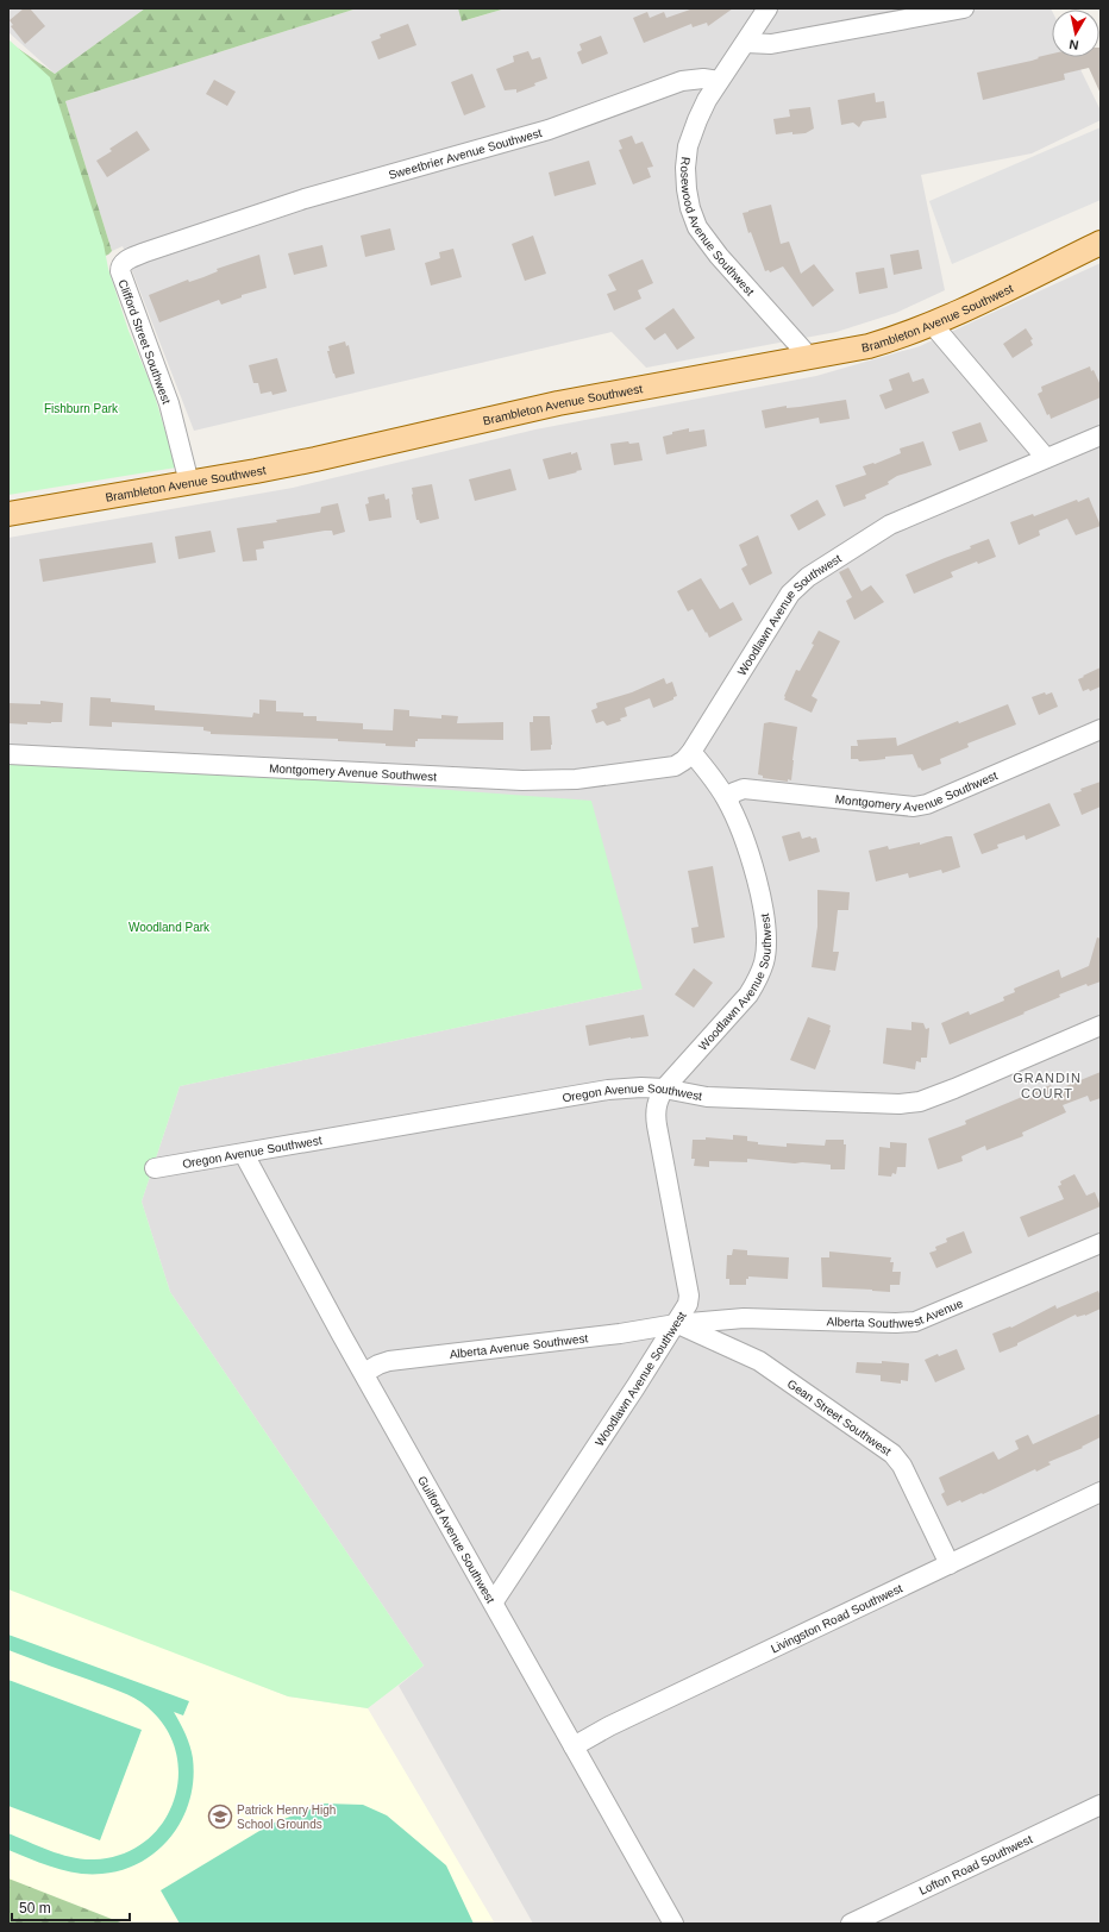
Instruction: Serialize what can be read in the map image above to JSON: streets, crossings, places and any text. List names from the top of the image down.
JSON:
{
  "streets": {
    "main road": ["Brambleton Avenue Southwest"],
    "street": [
      "Sweetbrier Avenue Southwest",
      "Rosewood Avenue Southwest",
      "Clifford Street Southwest",
      "Woodlawn Avenue Southwest",
      "Montgomery Avenue Southwest",
      "Oregon Avenue Southwest",
      "Alberta Southwest Avenue",
      "Alberta Avenue Southwest",
      "Gean Street Southwest",
      "Guilford Avenue Southwest",
      "Livingston Road Southwest",
      "Lofton Road Southwest"
    ]
  },
  "crossings": [
    ["Sweetbrier Avenue Southwest", "Rosewood Avenue Southwest"],
    ["Sweetbrier Avenue Southwest", "Clifford Street Southwest"],
    ["Rosewood Avenue Southwest", "Brambleton Avenue Southwest"],
    ["Brambleton Avenue Southwest", "Clifford Street Southwest"],
    ["Woodlawn Avenue Southwest", "Montgomery Avenue Southwest"],
    ["Woodlawn Avenue Southwest", "Oregon Avenue Southwest"],
    ["Woodlawn Avenue Southwest", "Alberta Southwest Avenue"],
    ["Woodlawn Avenue Southwest", "Alberta Avenue Southwest"],
    ["Woodlawn Avenue Southwest", "Gean Street Southwest"],
    ["Woodlawn Avenue Southwest", "Guilford Avenue Southwest"],
    ["Oregon Avenue Southwest", "Guilford Avenue Southwest"],
    ["Alberta Southwest Avenue", "Alberta Avenue Southwest"],
    ["Alberta Southwest Avenue", "Gean Street Southwest"],
    ["Alberta Avenue Southwest", "Gean Street Southwest"],
    ["Alberta Avenue Southwest", "Guilford Avenue Southwest"],
    ["Gean Street Southwest", "Livingston Road Southwest"],
    ["Guilford Avenue Southwest", "Livingston Road Southwest"]
  ],
  "districts": ["GRANDIN COURT"],
  "parks": ["Fishburn Park", "Woodland Park"],
  "places": {
    "school or university": ["Patrick Henry High School Grounds"]
  },
  "scale_bar": "50 m",
  "north": "bottom"
}
